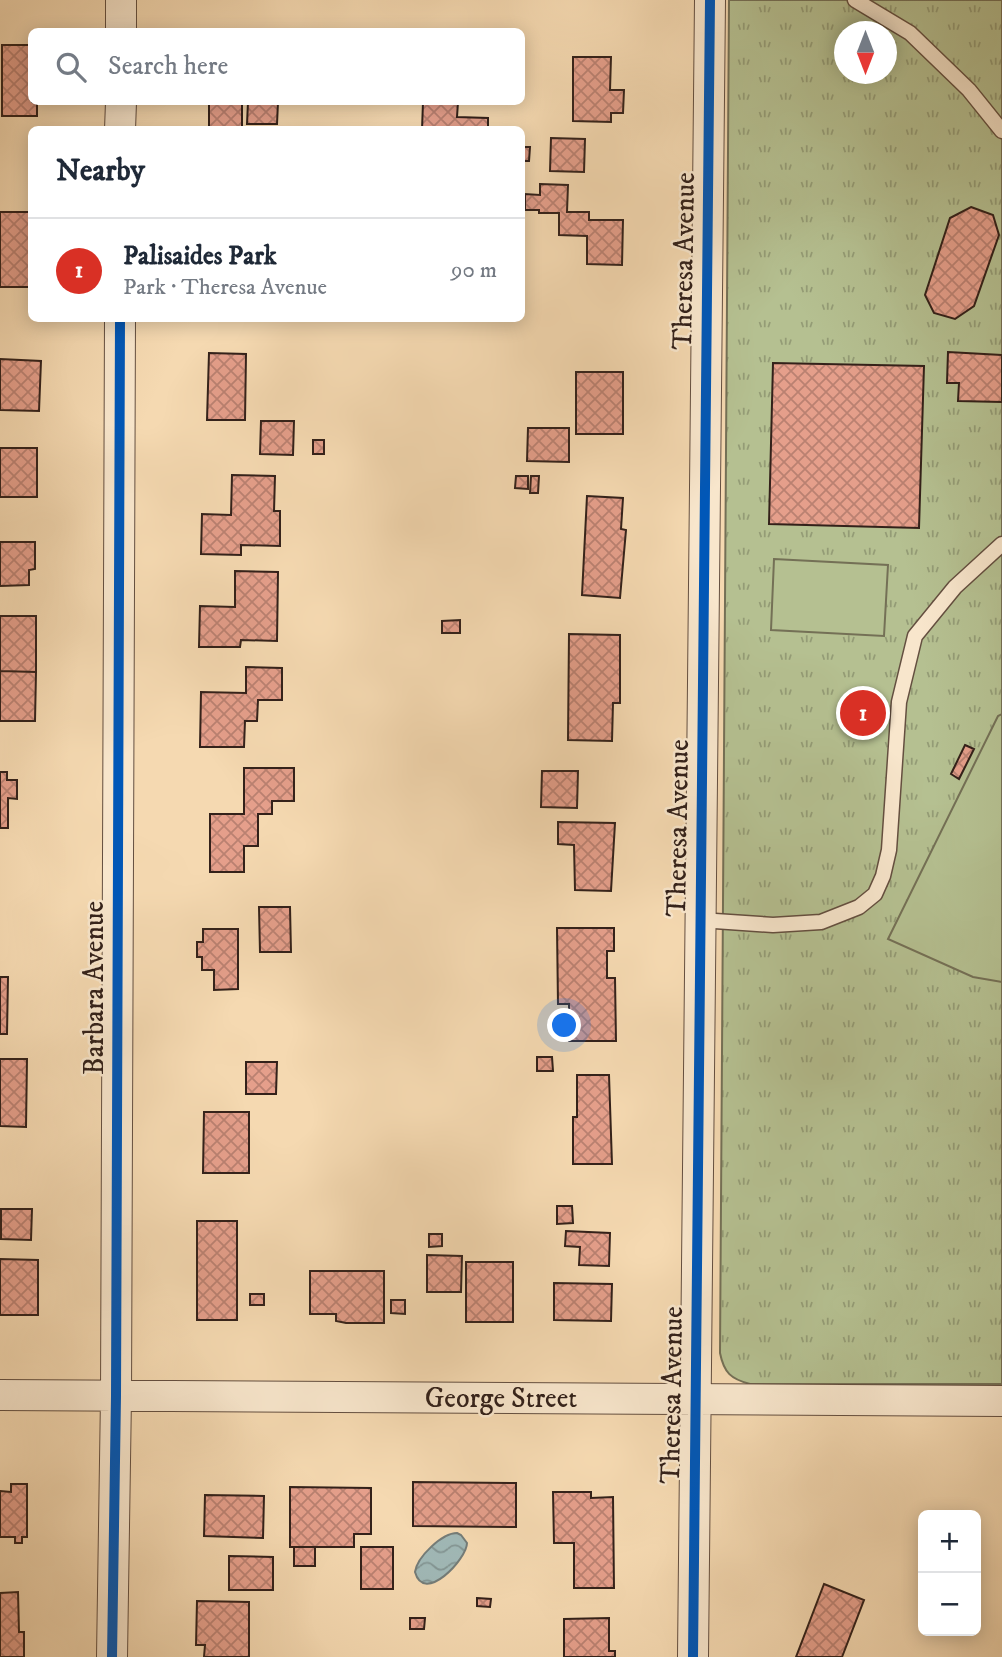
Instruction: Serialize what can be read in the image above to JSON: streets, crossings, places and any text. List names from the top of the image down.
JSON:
{
  "streets": {
    "street": ["Theresa Avenue", "Barbara Avenue", "George Street"]
  },
  "crossings": [
    ["Theresa Avenue", "George Street"],
    ["Barbara Avenue", "George Street"]
  ],
  "north": "bottom",
  "page": {
    "search": "Search here",
    "heading": "Nearby",
    "list": [
      {
        "mark": "1",
        "name": "Palisaides Park",
        "note": "Park · Theresa Avenue",
        "value": "90 m"
      }
    ],
    "pins": "1",
    "map_buttons": ["+", "−"]
  }
}
